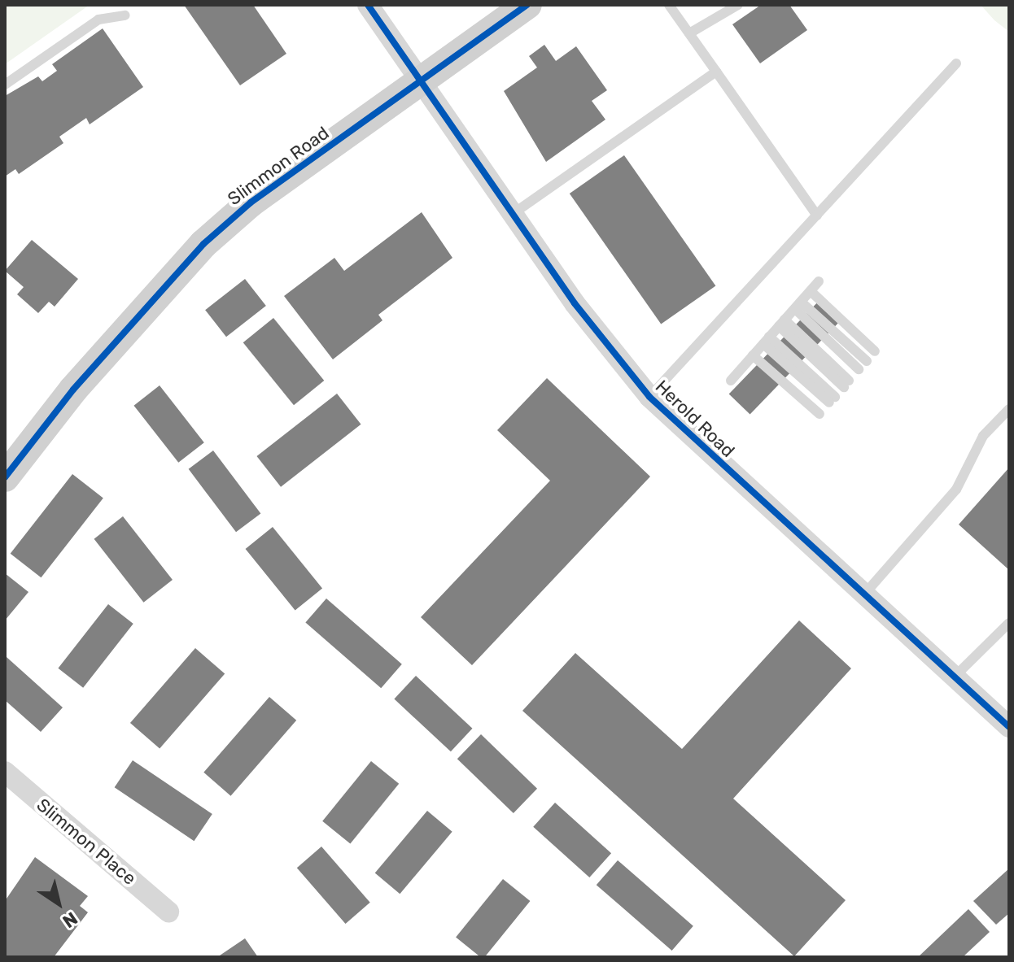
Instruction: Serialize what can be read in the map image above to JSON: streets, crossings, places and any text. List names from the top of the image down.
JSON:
{
  "streets": {
    "street": ["Slimmon Road", "Herold Road", "Slimmon Place"]
  },
  "crossings": [
    ["Slimmon Road", "Herold Road"]
  ],
  "north": "bottom right"
}
